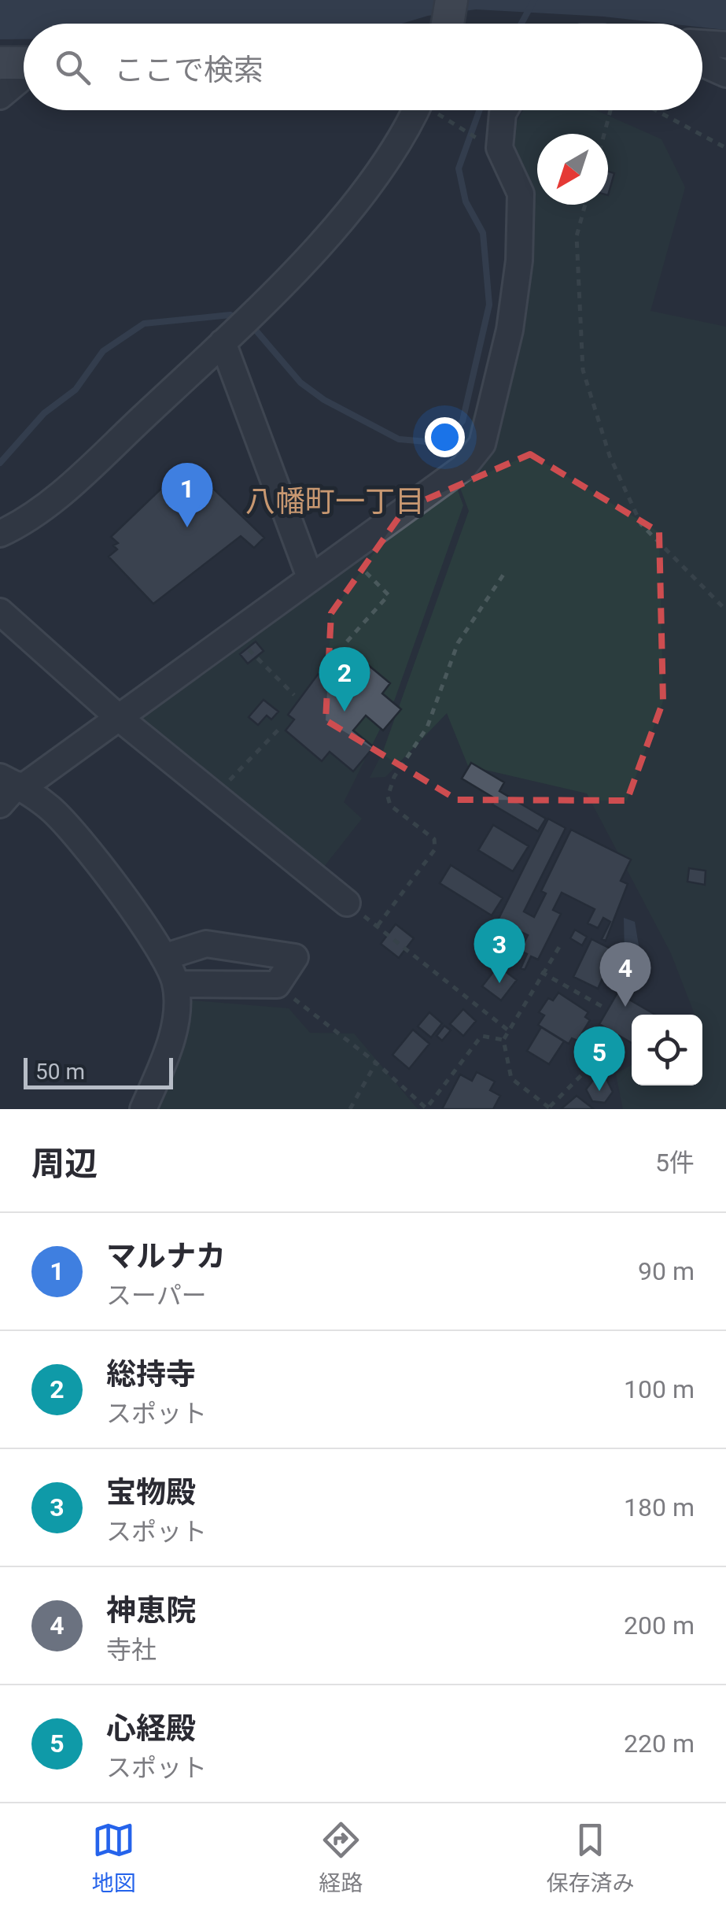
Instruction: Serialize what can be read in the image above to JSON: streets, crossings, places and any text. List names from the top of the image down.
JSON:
{
  "districts": ["八幡町一丁目"],
  "scale_bar": "50 m",
  "north": "bottom left",
  "page": {
    "search": "ここで検索",
    "pins": [
      "1",
      "2",
      "3",
      "4",
      "5"
    ],
    "scale": "50 m",
    "heading": ["周辺", "5件"],
    "list": [
      {
        "mark": "1",
        "name": "マルナカ",
        "note": "スーパー",
        "value": "90 m"
      },
      {
        "mark": "2",
        "name": "総持寺",
        "note": "スポット",
        "value": "100 m"
      },
      {
        "mark": "3",
        "name": "宝物殿",
        "note": "スポット",
        "value": "180 m"
      },
      {
        "mark": "4",
        "name": "神恵院",
        "note": "寺社",
        "value": "200 m"
      },
      {
        "mark": "5",
        "name": "心経殿",
        "note": "スポット",
        "value": "220 m"
      }
    ],
    "nav": ["地図", "経路", "保存済み"]
  }
}
